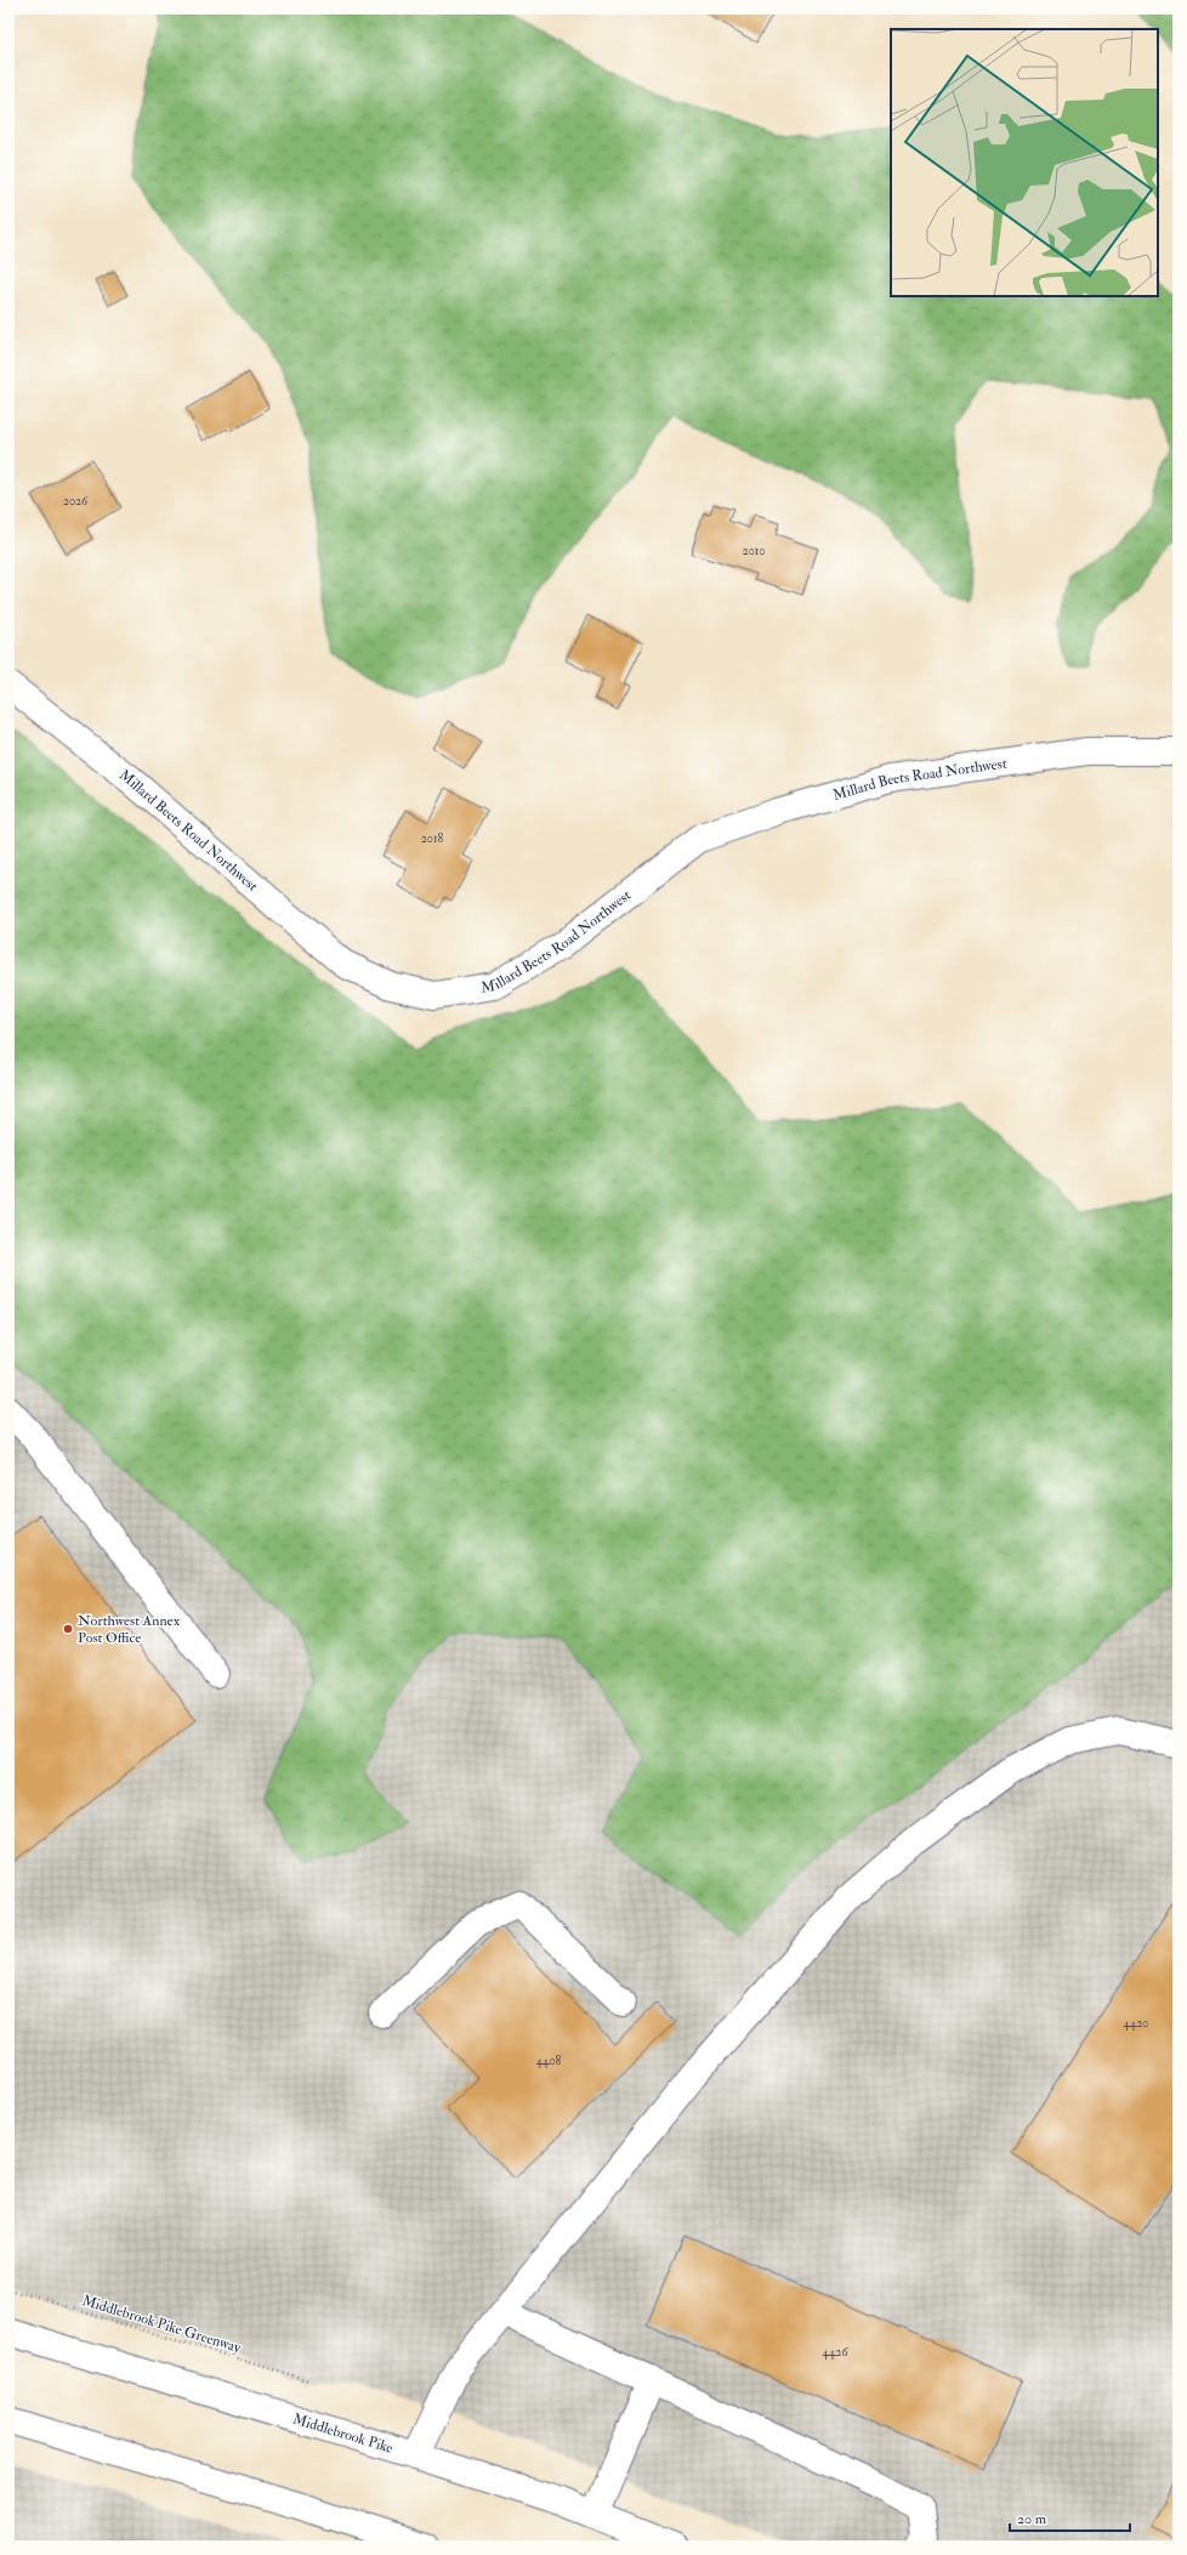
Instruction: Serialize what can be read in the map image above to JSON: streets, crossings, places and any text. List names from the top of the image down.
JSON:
{
  "streets": {
    "street": ["Millard Beets Road Northwest", "Middlebrook Pike"],
    "path": ["Middlebrook Pike Greenway"]
  },
  "places": ["Northwest Annex Post Office"],
  "house_numbers": [
    "2026",
    "2010",
    "2018",
    "4420",
    "4408",
    "4426"
  ],
  "scale_bar": "20 m"
}
